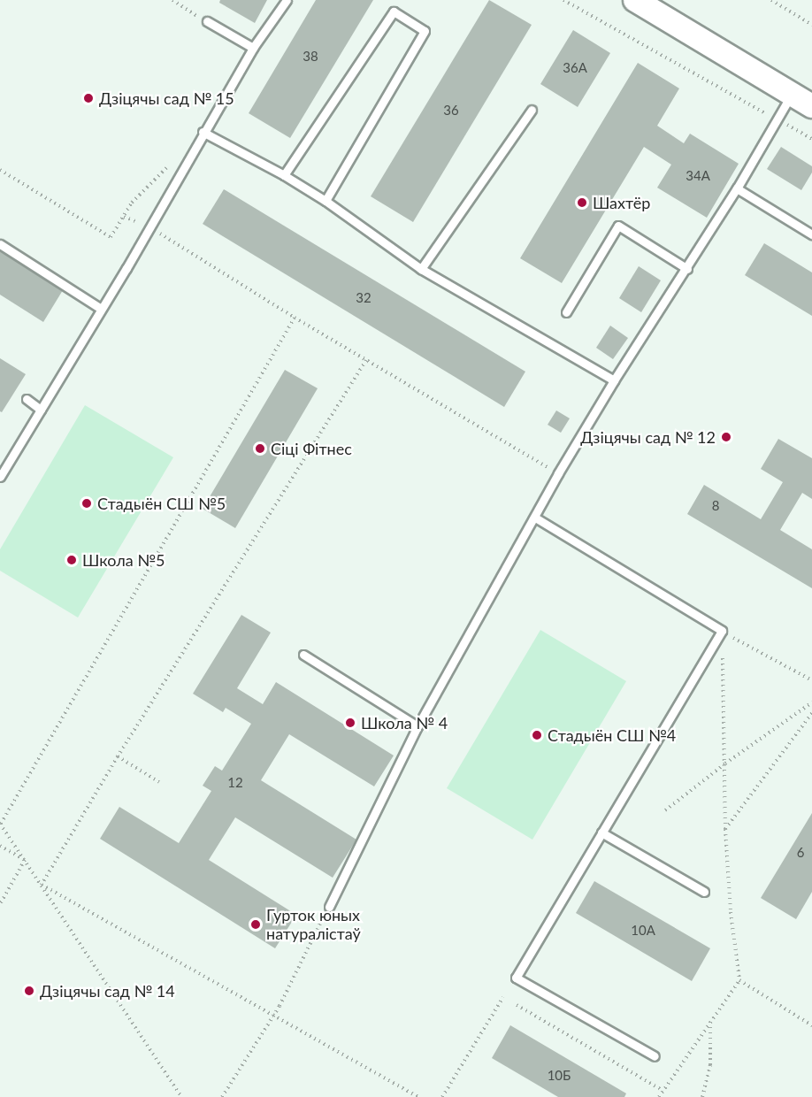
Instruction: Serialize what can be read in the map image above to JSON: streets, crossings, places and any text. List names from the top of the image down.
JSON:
{
  "places": [
    "Дзіцячы сад № 15",
    "Шахтёр",
    "Дзіцячы сад № 12",
    "Сіці Фітнес",
    "Стадыён СШ №5",
    "Школа №5",
    "Школа № 4",
    "Стадыён СШ №4",
    "Гурток юных натуралістаў",
    "Дзіцячы сад № 14"
  ],
  "house_numbers": [
    "38",
    "36А",
    "36",
    "34А",
    "32",
    "8",
    "12",
    "6",
    "10А",
    "10Б"
  ]
}
